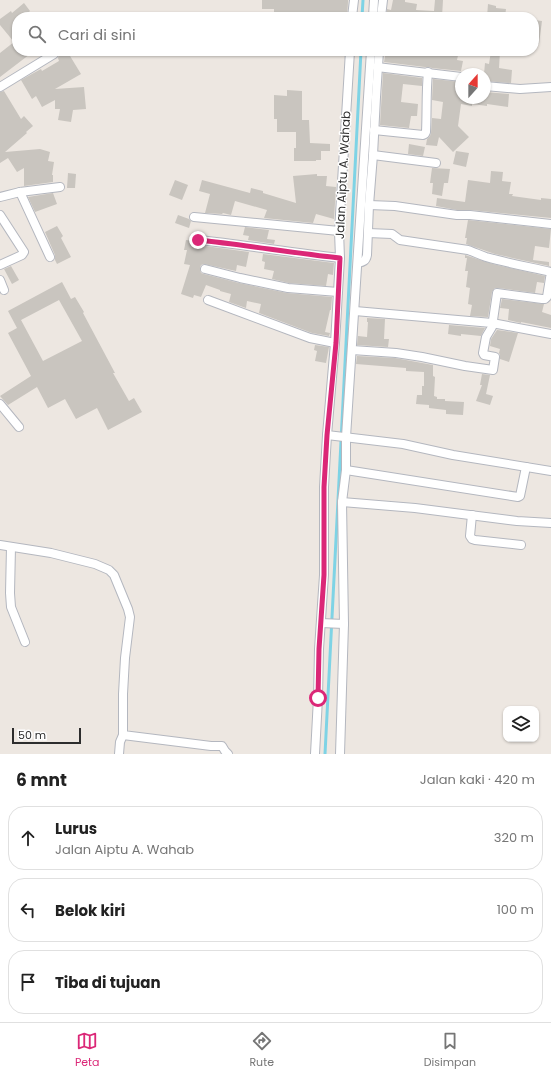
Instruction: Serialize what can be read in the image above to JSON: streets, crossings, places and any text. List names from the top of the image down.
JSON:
{
  "streets": {
    "street": ["Jalan Aiptu A. Wahab"]
  },
  "scale_bar": "50 m",
  "north": "top",
  "page": {
    "search": "Cari di sini",
    "scale": "50 m",
    "heading": ["6 mnt", "Jalan kaki · 420 m"],
    "list": [
      ["Lurus", "Jalan Aiptu A. Wahab", "320 m"],
      ["Belok kiri", "100 m"],
      "Tiba di tujuan"
    ],
    "nav": ["Peta", "Rute", "Disimpan"]
  }
}
